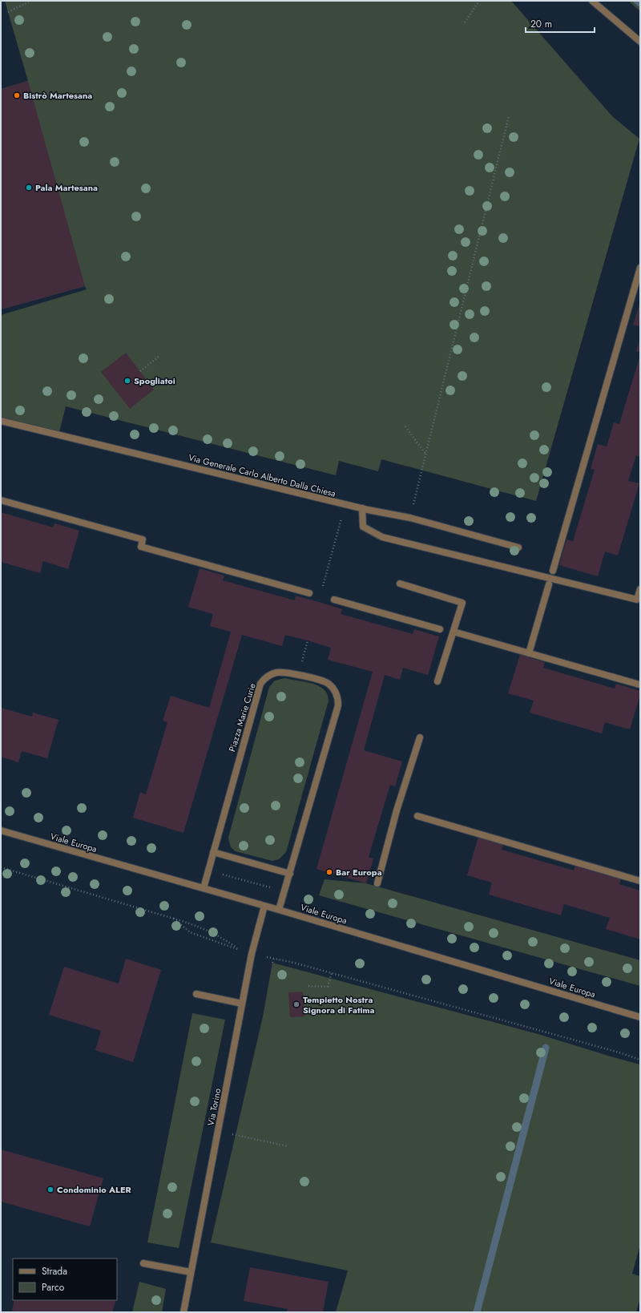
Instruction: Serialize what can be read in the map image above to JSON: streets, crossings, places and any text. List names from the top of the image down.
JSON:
{
  "streets": {
    "street": [
      "Via Generale Carlo Alberto Dalla Chiesa",
      "Piazza Marie Curie",
      "Viale Europa",
      "Via Torino"
    ]
  },
  "crossings": [
    ["Piazza Marie Curie", "Viale Europa"],
    ["Viale Europa", "Via Torino"]
  ],
  "places": [
    "Bistrò Martesana",
    "Pala Martesana",
    "Spogliatoi",
    "Bar Europa",
    "Tempietto Nostra Signora di Fatima",
    "Condominio ALER"
  ],
  "legend": ["Strada", "Parco"],
  "scale_bar": "20 m"
}
